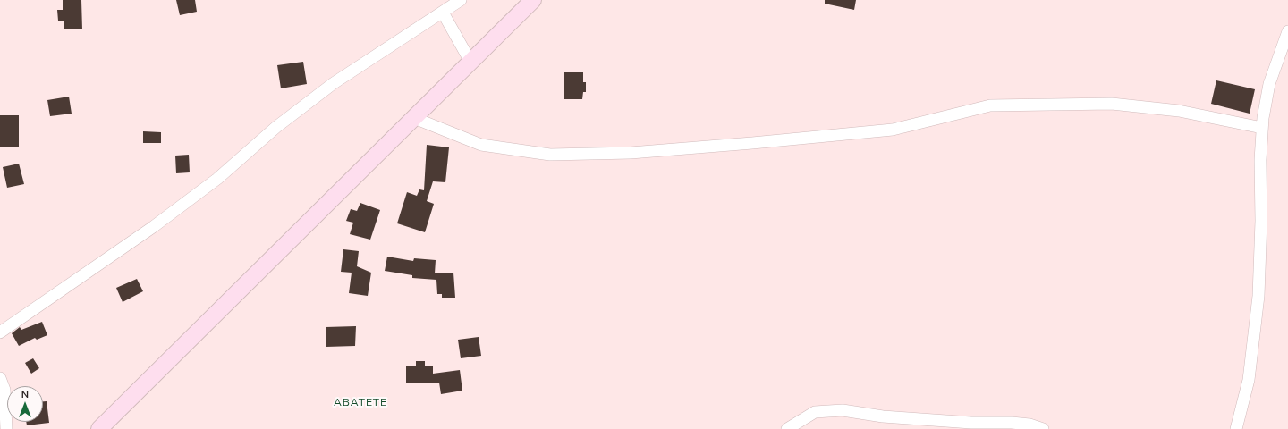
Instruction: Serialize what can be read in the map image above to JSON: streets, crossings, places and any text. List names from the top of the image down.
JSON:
{
  "districts": ["ABATETE"],
  "north": "top"
}
